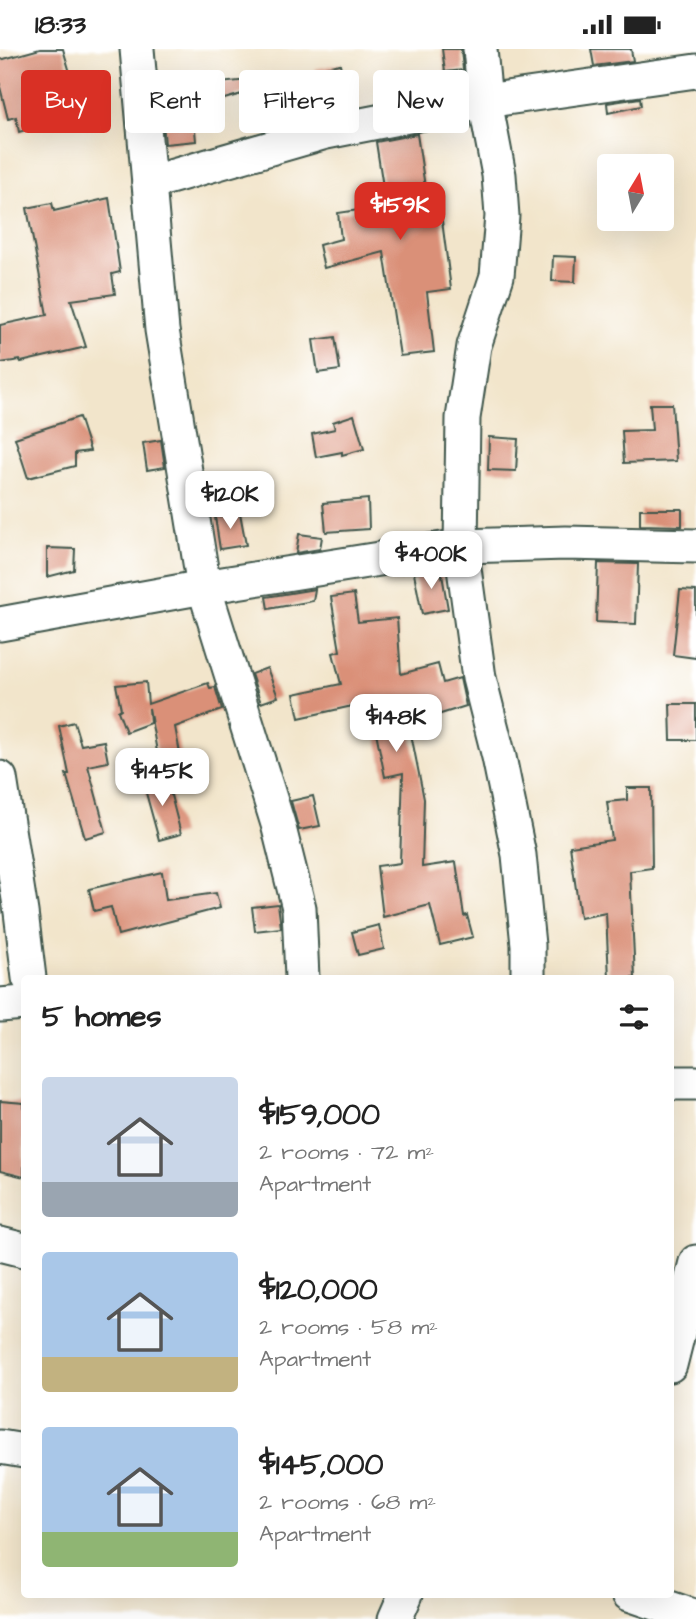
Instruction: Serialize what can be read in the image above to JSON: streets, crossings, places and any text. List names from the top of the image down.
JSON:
{
  "north": "top",
  "page": {
    "status": "18:33",
    "chip": [
      "Buy",
      "Rent",
      "Filters",
      "New"
    ],
    "price": [
      "$159K",
      "$120K",
      "$400K",
      "$148K",
      "$145K"
    ],
    "heading": "5 homes",
    "list": [
      {
        "name": "$159,000",
        "note": "2 rooms · 72 m² · Apartment"
      },
      {
        "name": "$120,000",
        "note": "2 rooms · 58 m² · Apartment"
      },
      {
        "name": "$145,000",
        "note": "2 rooms · 68 m² · Apartment"
      }
    ]
  }
}
